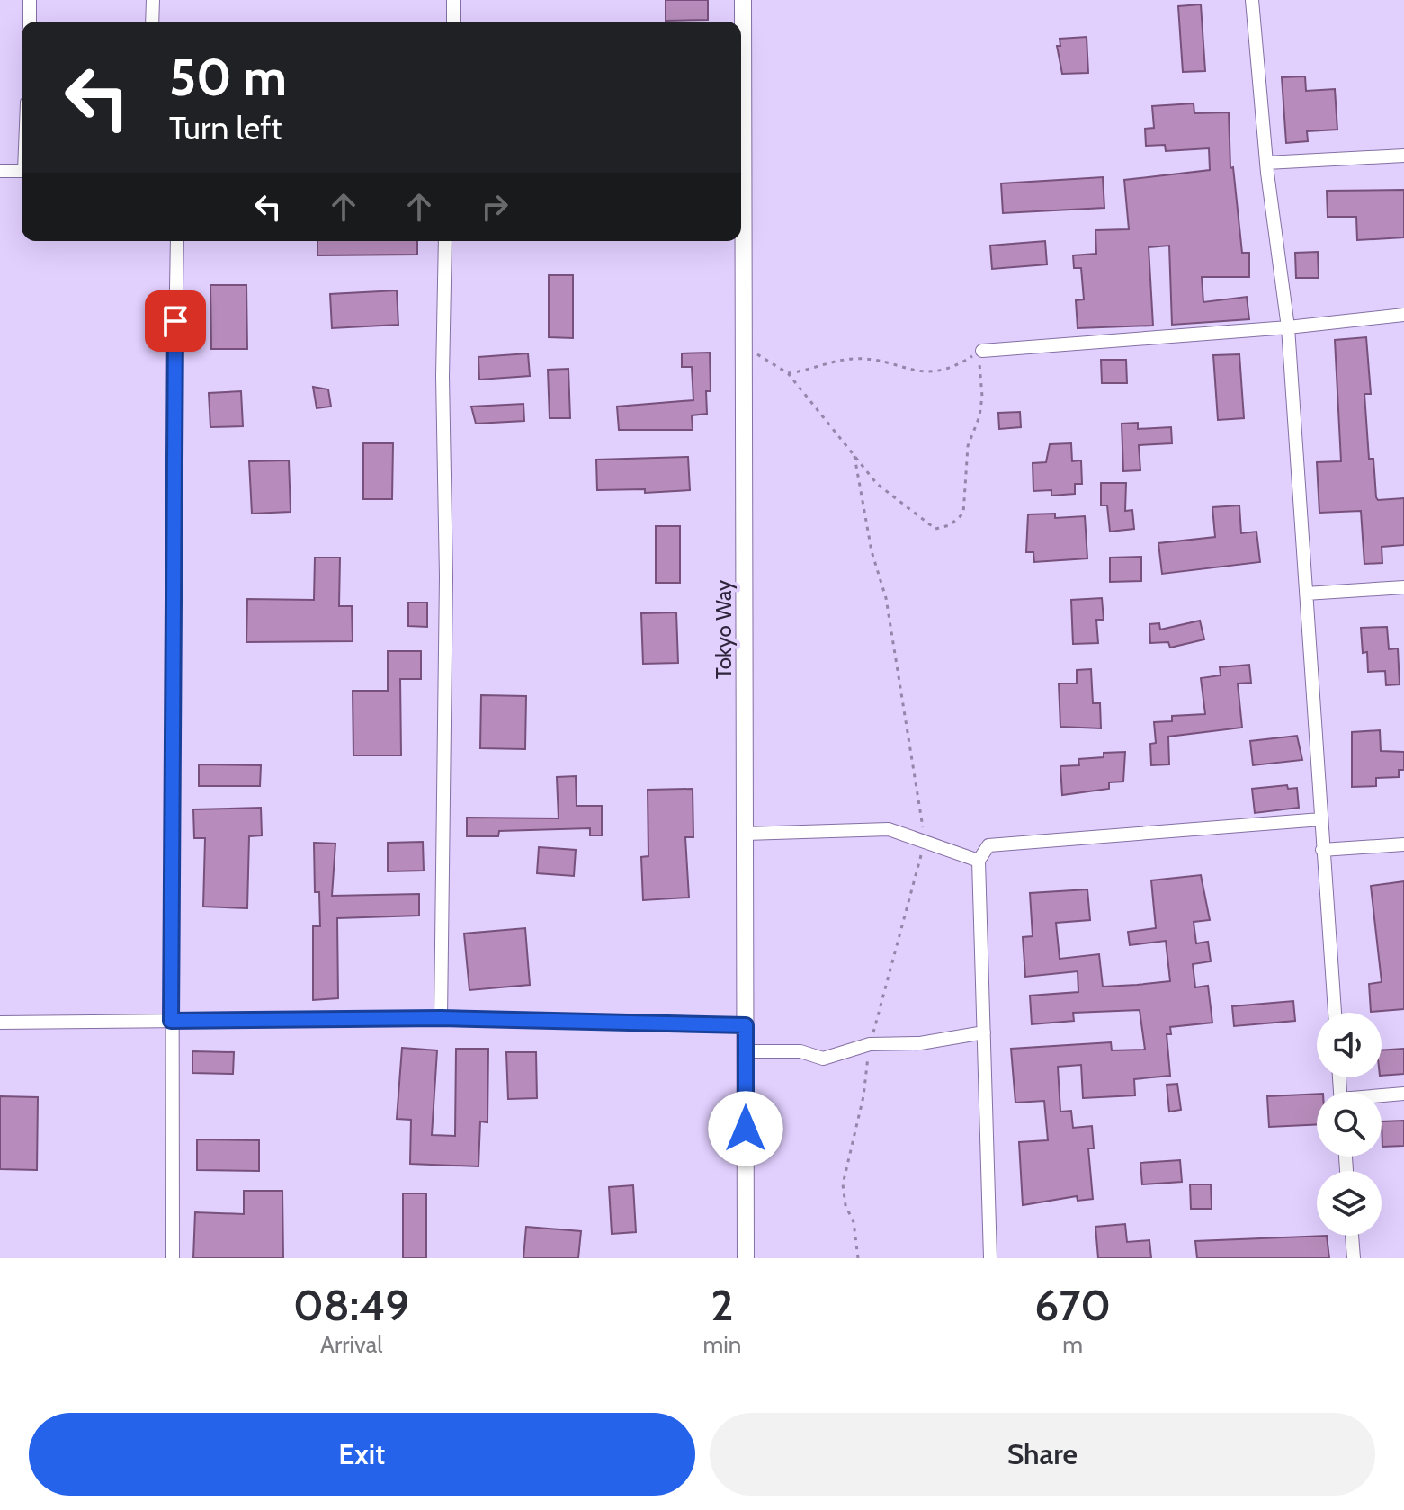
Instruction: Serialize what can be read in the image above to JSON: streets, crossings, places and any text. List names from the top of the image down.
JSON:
{
  "streets": {
    "street": ["Tokyo Way"]
  },
  "page": {
    "turn": ["50 m", "Turn left"],
    "eta": [
      "08:49",
      "Arrival",
      "2",
      "min",
      "670",
      "m"
    ],
    "buttons": ["Exit", "Share"]
  }
}
